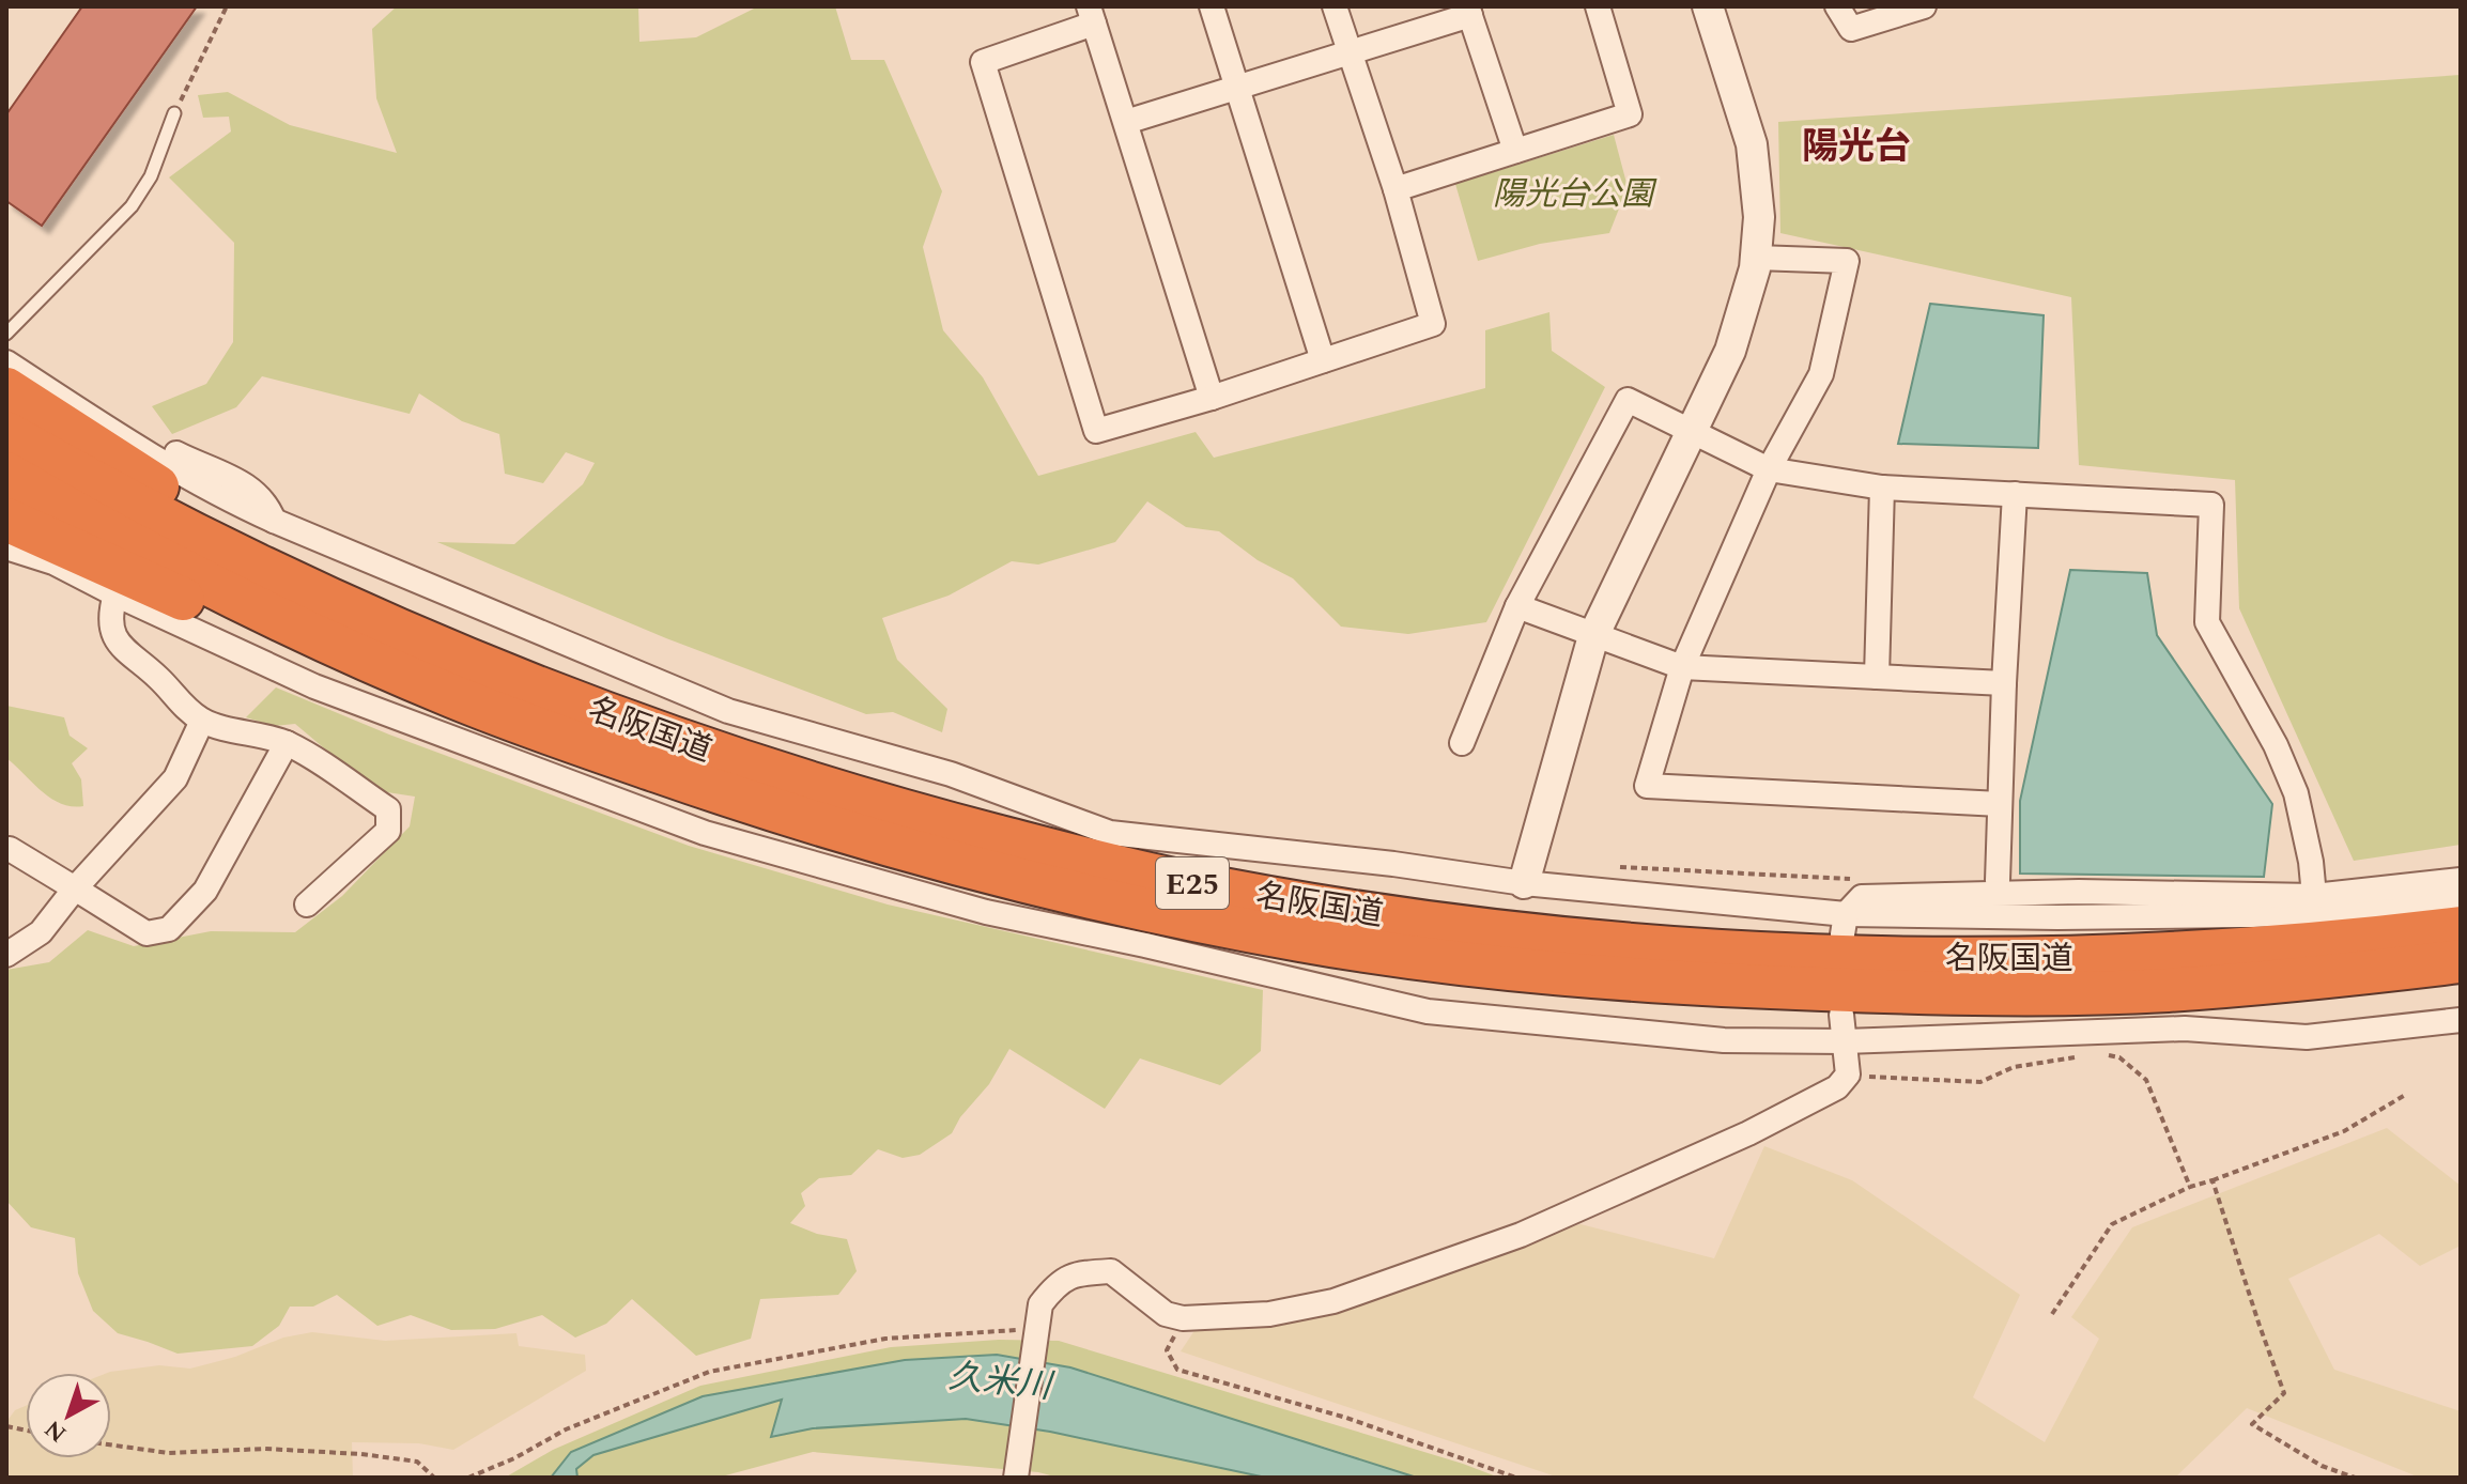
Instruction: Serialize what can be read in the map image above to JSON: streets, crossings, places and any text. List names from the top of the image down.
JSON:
{
  "streets": {
    "highway": ["名阪国道", "E25"]
  },
  "districts": ["陽光台"],
  "water": ["久米川"],
  "parks": ["陽光台公園"],
  "north": "bottom left"
}
